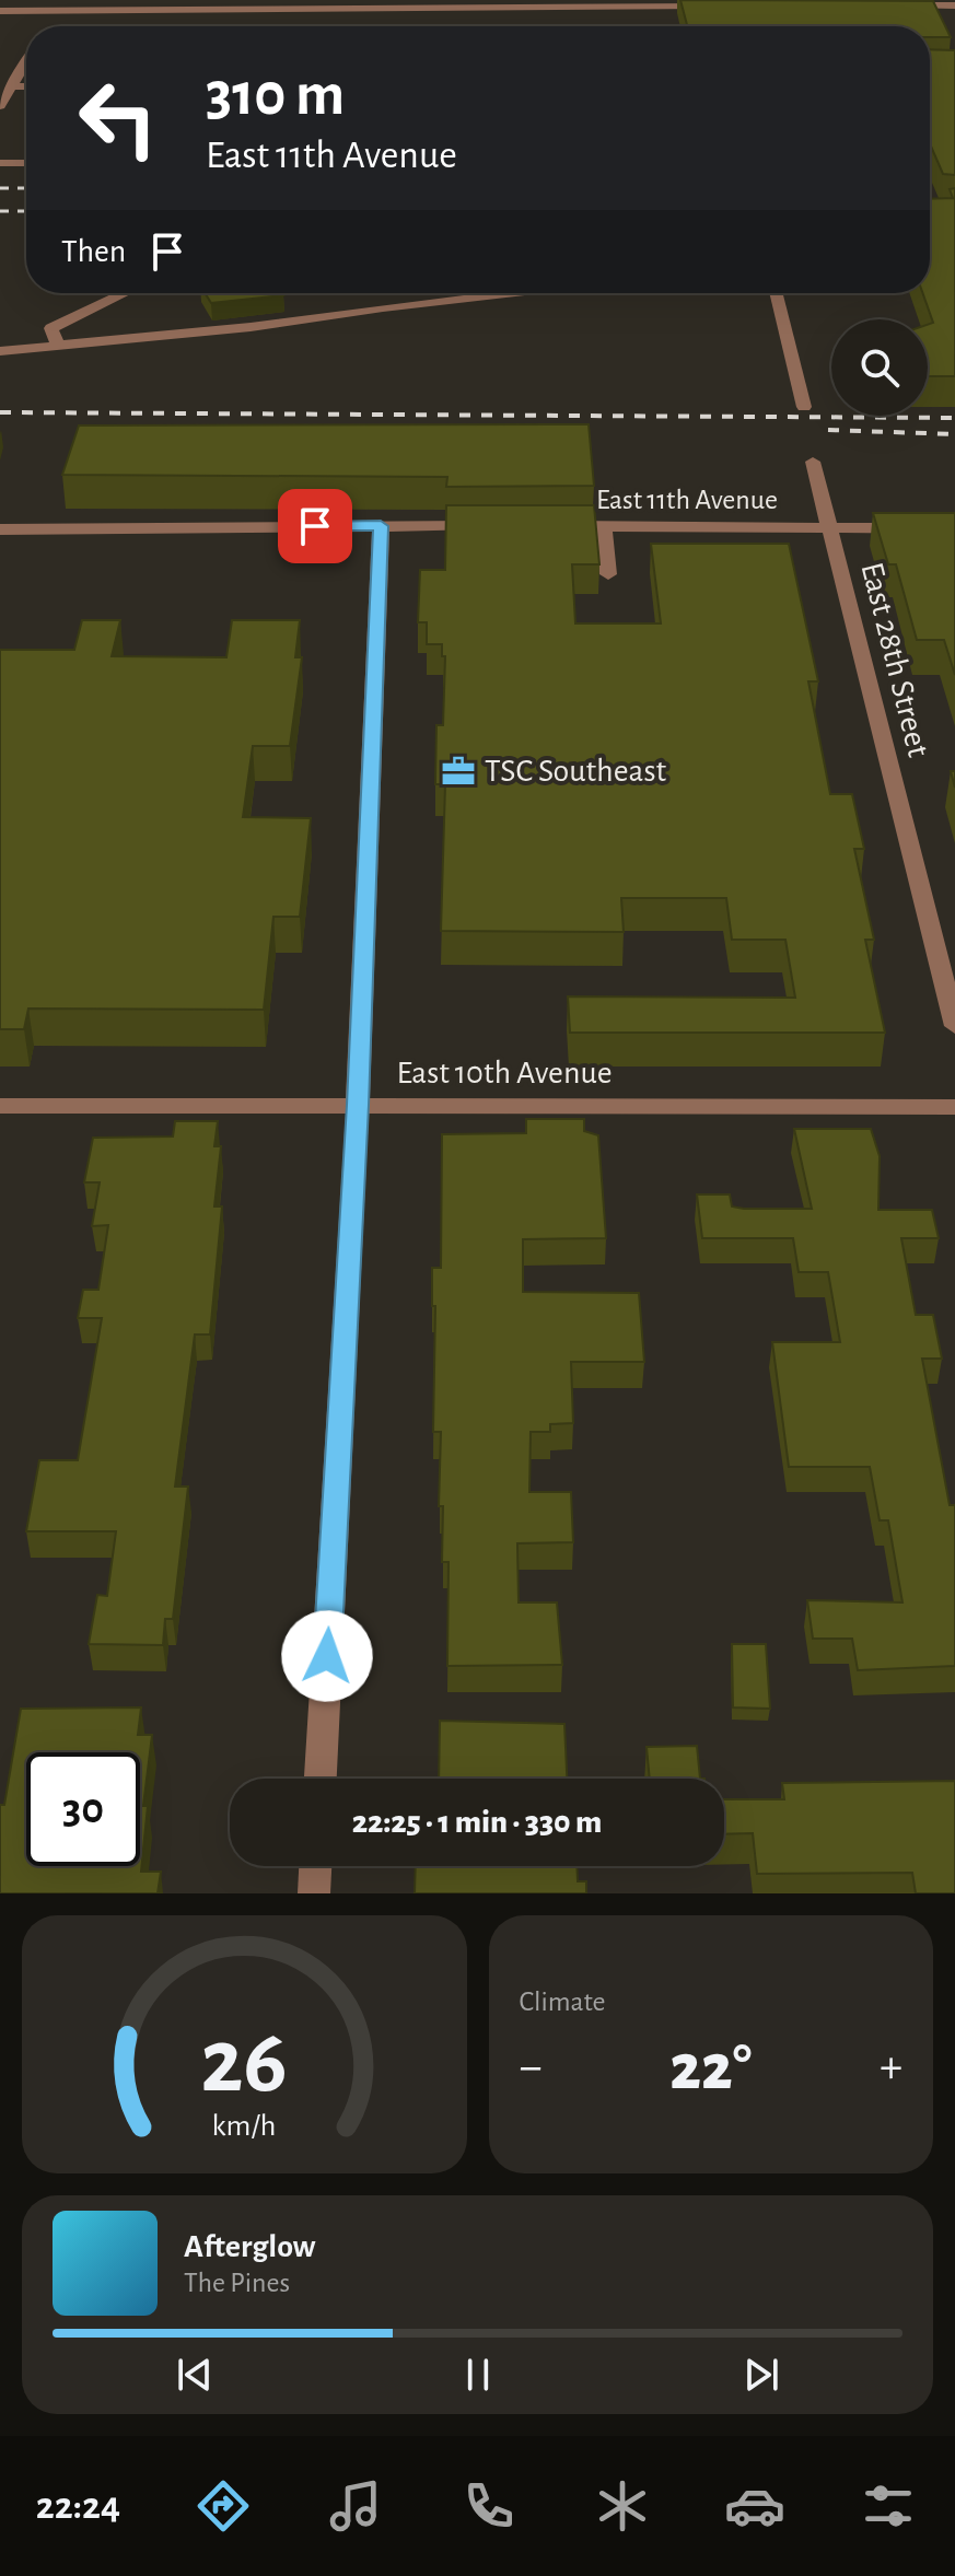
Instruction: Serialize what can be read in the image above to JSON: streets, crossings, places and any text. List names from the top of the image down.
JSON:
{
  "streets": {
    "street": ["East 11th Avenue", "East 28th Street", "East 10th Avenue"]
  },
  "crossings": [
    ["East 11th Avenue", "East 28th Street"]
  ],
  "places": {
    "office": ["TSC Southeast"]
  },
  "page": {
    "turn": ["310 m", "East 11th Avenue"],
    "then": "Then",
    "limit": "30",
    "trip": "22:25 · 1 min · 330 m",
    "tile": "Climate",
    "heat": ["−", "22°", "+"],
    "song": ["Afterglow", "The Pines"],
    "tabs": "22:24",
    "gauge": ["26", "km/h"]
  }
}
